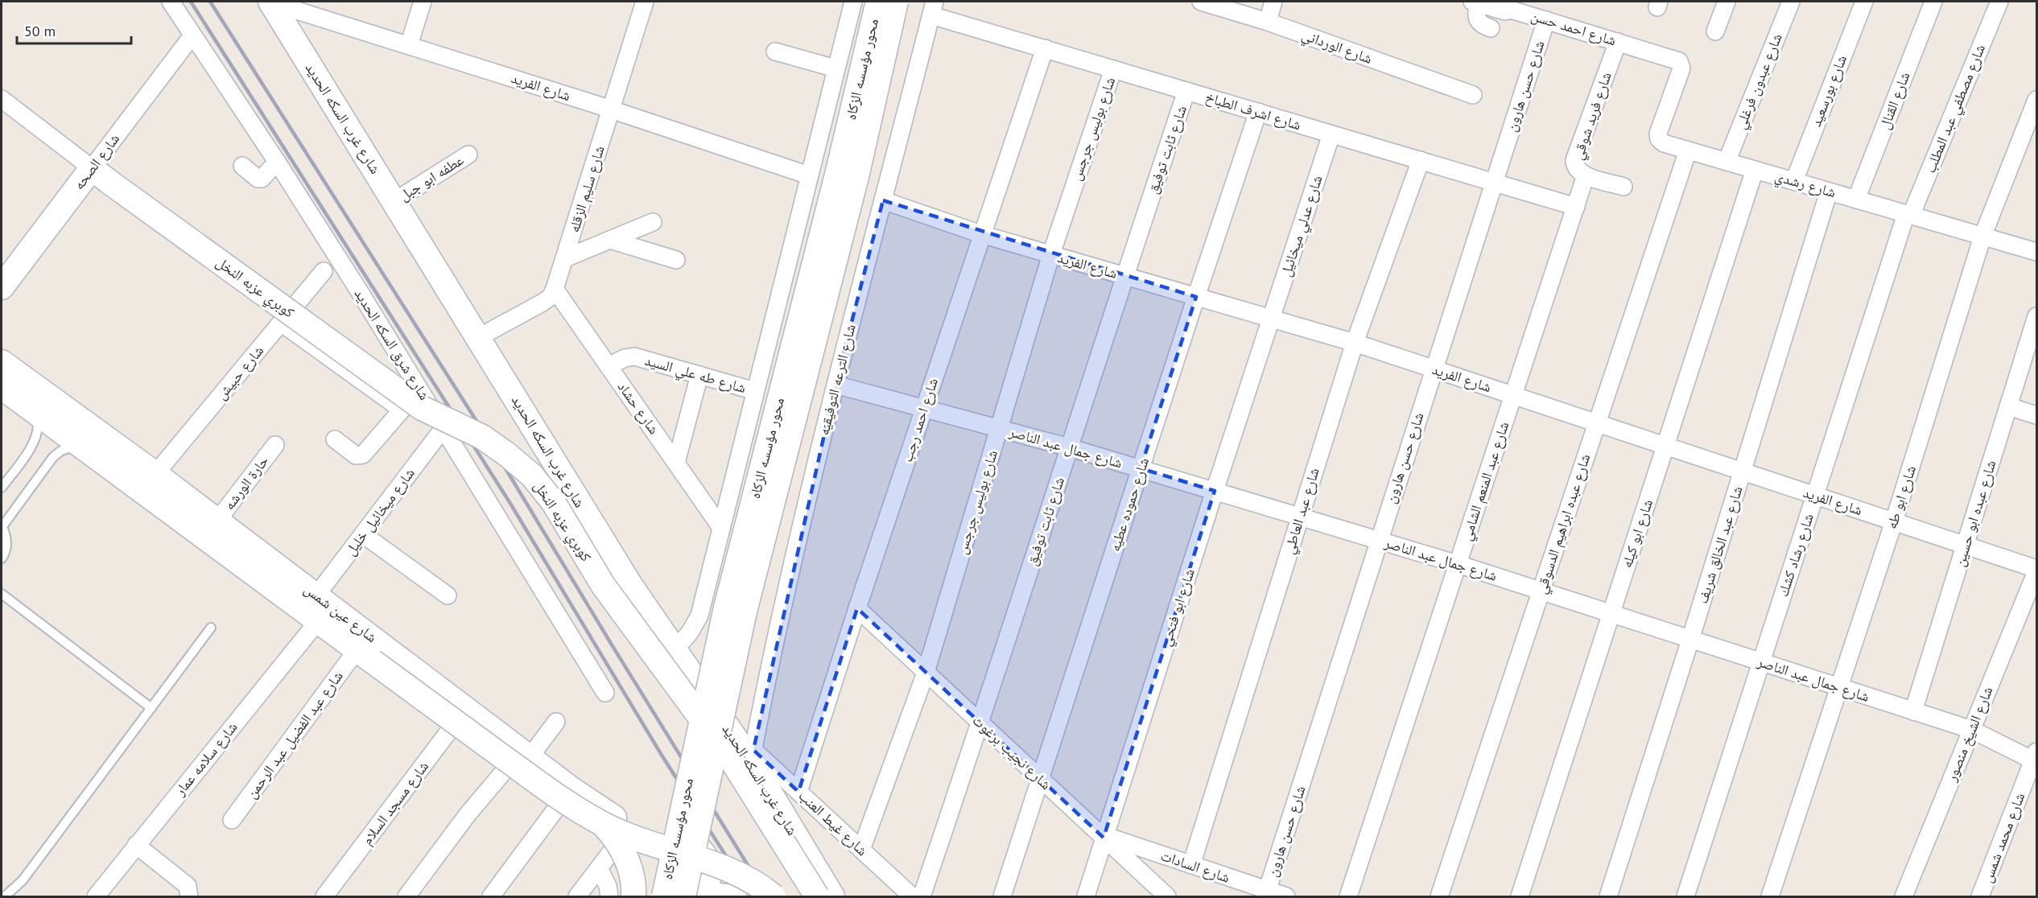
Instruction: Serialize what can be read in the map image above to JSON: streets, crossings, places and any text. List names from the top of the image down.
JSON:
{
  "streets": {
    "main road": [
      "محور مؤسسه الزكاه",
      "شارع غرب السكه الحديد",
      "شارع الصحه",
      "كوبري عزبه النخل",
      "شارع عين شمس"
    ],
    "street": [
      "شارع احمد حسن",
      "شارع الورداني",
      "شارع عبدون فرغلي",
      "شارع حسن هارون",
      "شارع الفريد",
      "شارع بورسعيد",
      "شارع القنال",
      "شارع مصطفي عبد المطلب",
      "شارع اشرف الطباخ",
      "شارع فريد شوقي",
      "شارع بوليس جرجس",
      "شارع ثابت توفيق",
      "عطفه ابو جبل",
      "شارع رشدي",
      "شارع سليم الزقله",
      "شارع عدلي ميخائيل",
      "شارع شرق السكه الحديد",
      "شارع حبيش",
      "شارع طه علي السيد",
      "شارع الترعه التوفيقيه",
      "شارع حشاد",
      "شارع احمد رجب",
      "شارع جمال عبد الناصر",
      "شارع عبد المنعم الشامي",
      "حارة الورشه",
      "شارع ابو طه",
      "شارع حموده عطيه",
      "شارع عبد العاطي",
      "شارع ميخائيل خليل",
      "شارع عبده ابو حسين",
      "شارع عبده ابراهيم الدسوقي",
      "شارع ابو كيله",
      "شارع عبد الخالق شريف",
      "شارع رشاد كشك",
      "شارع ابو فتحي",
      "شارع الشيخ منصور",
      "شارع عبد الفضيل عبد الرحمن",
      "شارع نجيب برغوث",
      "شارع سلامه عمار",
      "شارع مسجد السلام",
      "شارع غيط العنب",
      "شارع محمد شمس",
      "شارع السادات"
    ]
  },
  "crossings": [
    ["شارع احمد حسن", "شارع حسن هارون"],
    ["شارع احمد حسن", "شارع فريد شوقي"],
    ["شارع احمد حسن", "شارع رشدي"],
    ["شارع عبدون فرغلي", "شارع رشدي"],
    ["شارع حسن هارون", "شارع الفريد"],
    ["شارع حسن هارون", "شارع اشرف الطباخ"],
    ["شارع حسن هارون", "شارع جمال عبد الناصر"],
    ["شارع حسن هارون", "شارع السادات"],
    ["شارع الفريد", "شارع غرب السكه الحديد"],
    ["شارع الفريد", "شارع بوليس جرجس"],
    ["شارع الفريد", "شارع ثابت توفيق"],
    ["شارع الفريد", "شارع سليم الزقله"],
    ["شارع الفريد", "شارع عدلي ميخائيل"],
    ["شارع الفريد", "شارع الترعه التوفيقيه"],
    ["شارع الفريد", "شارع احمد رجب"],
    ["شارع الفريد", "شارع عبد المنعم الشامي"],
    ["شارع الفريد", "شارع ابو طه"],
    ["شارع الفريد", "شارع حموده عطيه"],
    ["شارع الفريد", "شارع عبد العاطي"],
    ["شارع الفريد", "شارع عبده ابو حسين"],
    ["شارع الفريد", "شارع عبده ابراهيم الدسوقي"],
    ["شارع الفريد", "شارع ابو كيله"],
    ["شارع الفريد", "شارع عبد الخالق شريف"],
    ["شارع الفريد", "شارع رشاد كشك"],
    ["شارع الفريد", "شارع ابو فتحي"],
    ["شارع الفريد", "شارع الشيخ منصور"],
    ["شارع بورسعيد", "شارع رشدي"],
    ["شارع القنال", "شارع رشدي"],
    ["شارع مصطفي عبد المطلب", "شارع رشدي"],
    ["شارع مصطفي عبد المطلب", "شارع رشاد كشك"],
    ["شارع اشرف الطباخ", "شارع بوليس جرجس"],
    ["شارع اشرف الطباخ", "شارع ثابت توفيق"],
    ["شارع اشرف الطباخ", "شارع عدلي ميخائيل"],
    ["شارع اشرف الطباخ", "شارع الترعه التوفيقيه"],
    ["شارع اشرف الطباخ", "شارع احمد رجب"],
    ["شارع اشرف الطباخ", "شارع عبد المنعم الشامي"],
    ["شارع اشرف الطباخ", "شارع حموده عطيه"],
    ["شارع اشرف الطباخ", "شارع عبد العاطي"],
    ["شارع فريد شوقي", "شارع عبد المنعم الشامي"],
    ["شارع غرب السكه الحديد", "عطفه ابو جبل"],
    ["شارع غرب السكه الحديد", "شارع سليم الزقله"],
    ["شارع غرب السكه الحديد", "شارع الترعه التوفيقيه"],
    ["شارع غرب السكه الحديد", "شارع غيط العنب"],
    ["شارع بوليس جرجس", "شارع جمال عبد الناصر"],
    ["شارع بوليس جرجس", "شارع نجيب برغوث"],
    ["شارع بوليس جرجس", "شارع غيط العنب"],
    ["شارع ثابت توفيق", "شارع جمال عبد الناصر"],
    ["شارع ثابت توفيق", "شارع نجيب برغوث"],
    ["شارع الصحه", "كوبري عزبه النخل"],
    ["شارع الصحه", "شارع شرق السكه الحديد"],
    ["شارع رشدي", "شارع ابو طه"],
    ["شارع رشدي", "شارع عبده ابراهيم الدسوقي"],
    ["شارع رشدي", "شارع ابو كيله"],
    ["شارع رشدي", "شارع عبد الخالق شريف"],
    ["شارع رشدي", "شارع رشاد كشك"],
    ["شارع سليم الزقله", "شارع حشاد"],
    ["شارع عدلي ميخائيل", "شارع ابو فتحي"],
    ["شارع شرق السكه الحديد", "شارع ميخائيل خليل"],
    ["شارع حبيش", "شارع عين شمس"],
    ["شارع طه علي السيد", "شارع حشاد"],
    ["شارع الترعه التوفيقيه", "شارع جمال عبد الناصر"],
    ["شارع الترعه التوفيقيه", "شارع غيط العنب"],
    ["شارع احمد رجب", "شارع جمال عبد الناصر"],
    ["شارع احمد رجب", "شارع نجيب برغوث"],
    ["شارع احمد رجب", "شارع غيط العنب"],
    ["شارع جمال عبد الناصر", "شارع عبد المنعم الشامي"],
    ["شارع جمال عبد الناصر", "شارع ابو طه"],
    ["شارع جمال عبد الناصر", "شارع حموده عطيه"],
    ["شارع جمال عبد الناصر", "شارع عبد العاطي"],
    ["شارع جمال عبد الناصر", "شارع عبده ابو حسين"],
    ["شارع جمال عبد الناصر", "شارع عبده ابراهيم الدسوقي"],
    ["شارع جمال عبد الناصر", "شارع ابو كيله"],
    ["شارع جمال عبد الناصر", "شارع عبد الخالق شريف"],
    ["شارع جمال عبد الناصر", "شارع رشاد كشك"],
    ["شارع جمال عبد الناصر", "شارع ابو فتحي"],
    ["شارع جمال عبد الناصر", "شارع الشيخ منصور"],
    ["شارع جمال عبد الناصر", "شارع محمد شمس"],
    ["حارة الورشه", "شارع عين شمس"],
    ["شارع حموده عطيه", "شارع نجيب برغوث"],
    ["شارع عبد العاطي", "شارع السادات"],
    ["شارع ميخائيل خليل", "شارع عين شمس"],
    ["شارع ابو فتحي", "شارع نجيب برغوث"],
    ["شارع ابو فتحي", "شارع السادات"],
    ["شارع عين شمس", "شارع عبد الفضيل عبد الرحمن"],
    ["شارع عين شمس", "شارع سلامه عمار"],
    ["شارع عين شمس", "شارع مسجد السلام"],
    ["شارع نجيب برغوث", "شارع السادات"]
  ],
  "scale_bar": "50 m"
}
